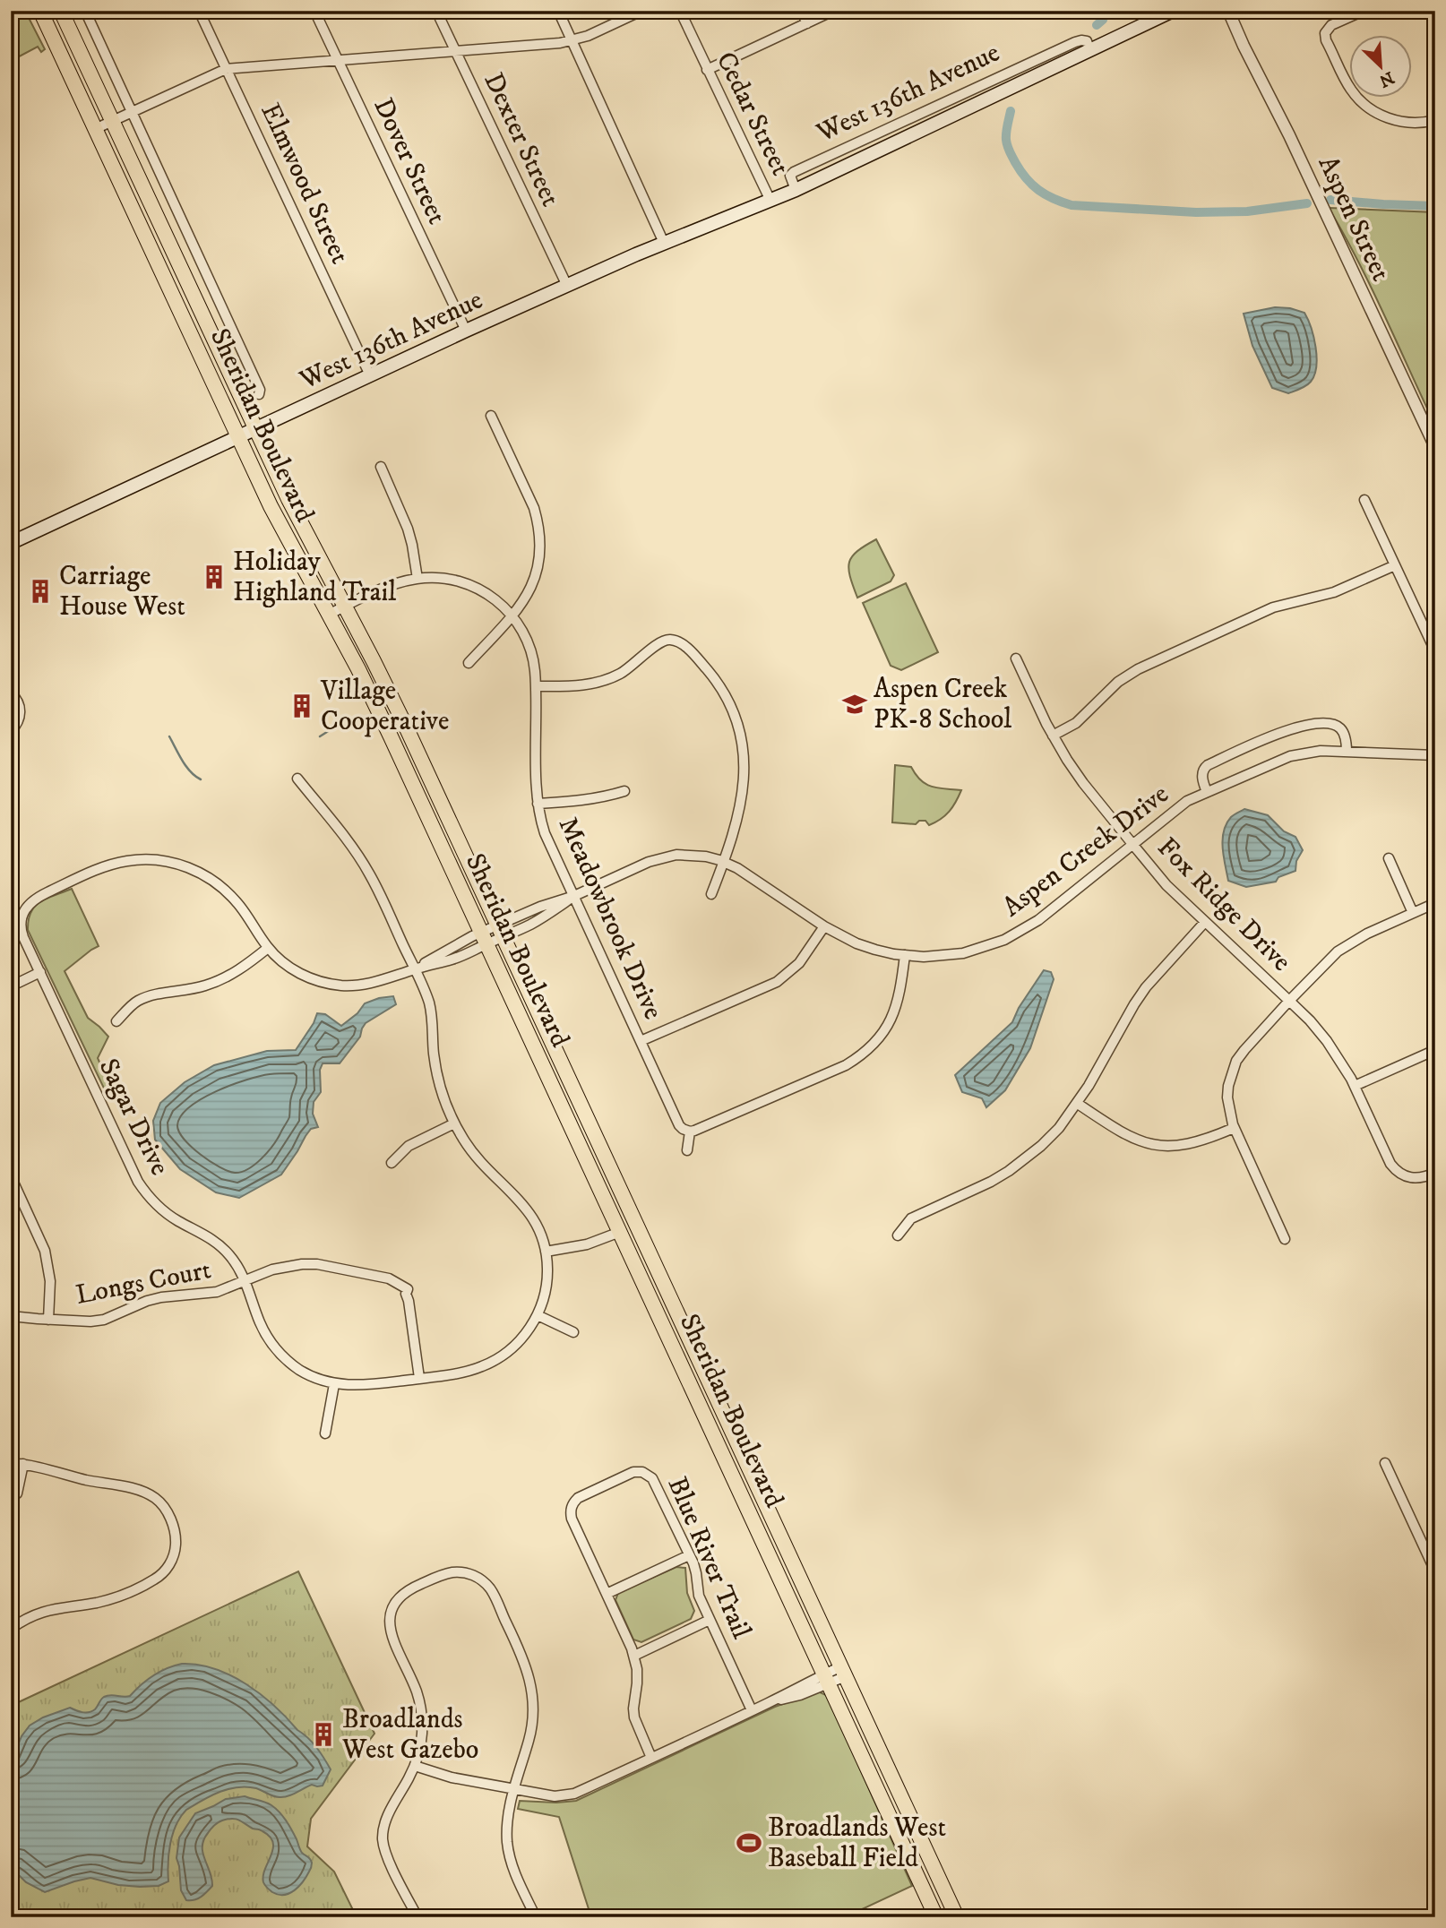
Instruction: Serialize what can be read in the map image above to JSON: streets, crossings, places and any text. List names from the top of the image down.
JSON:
{
  "streets": {
    "main road": ["West 136th Avenue", "Sheridan Boulevard"],
    "street": [
      "Cedar Street",
      "Dexter Street",
      "Dover Street",
      "Elmwood Street",
      "Aspen Street",
      "Aspen Creek Drive",
      "Fox Ridge Drive",
      "Meadowbrook Drive",
      "Sagar Drive",
      "Longs Court",
      "Blue River Trail"
    ]
  },
  "crossings": [
    ["West 136th Avenue", "Cedar Street"],
    ["West 136th Avenue", "Dexter Street"],
    ["West 136th Avenue", "Dover Street"],
    ["West 136th Avenue", "Elmwood Street"],
    ["West 136th Avenue", "Sheridan Boulevard"],
    ["Sheridan Boulevard", "Aspen Creek Drive"],
    ["Sheridan Boulevard", "Meadowbrook Drive"],
    ["Aspen Creek Drive", "Fox Ridge Drive"],
    ["Aspen Creek Drive", "Meadowbrook Drive"],
    ["Aspen Creek Drive", "Sagar Drive"],
    ["Sagar Drive", "Longs Court"]
  ],
  "places": {
    "building": [
      "Holiday Highland Trail",
      "Carriage House West",
      "Village Cooperative",
      "Broadlands West Gazebo"
    ],
    "school or university": ["Aspen Creek PK-8 School"],
    "sports": ["Broadlands West Baseball Field"]
  },
  "north": "bottom right"
}
